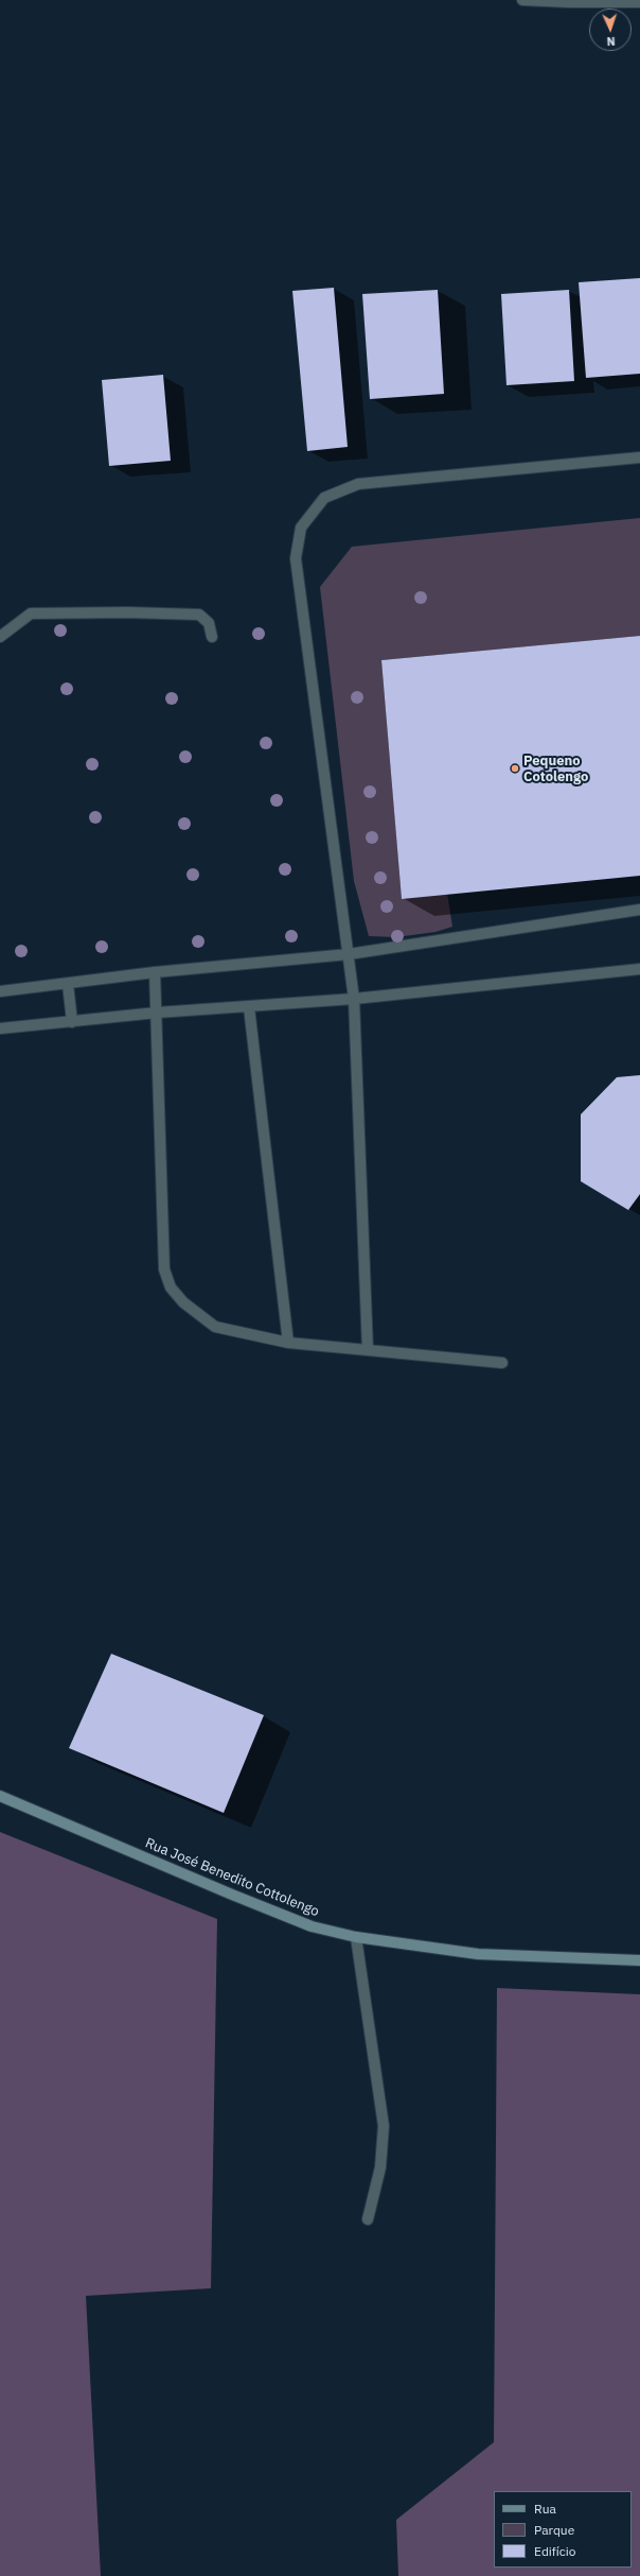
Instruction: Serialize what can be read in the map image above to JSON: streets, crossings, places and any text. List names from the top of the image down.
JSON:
{
  "streets": {
    "main road": ["Rua José Benedito Cottolengo"]
  },
  "places": ["Pequeno Cotolengo"],
  "legend": ["Rua", "Parque", "Edifício"],
  "north": "bottom"
}
